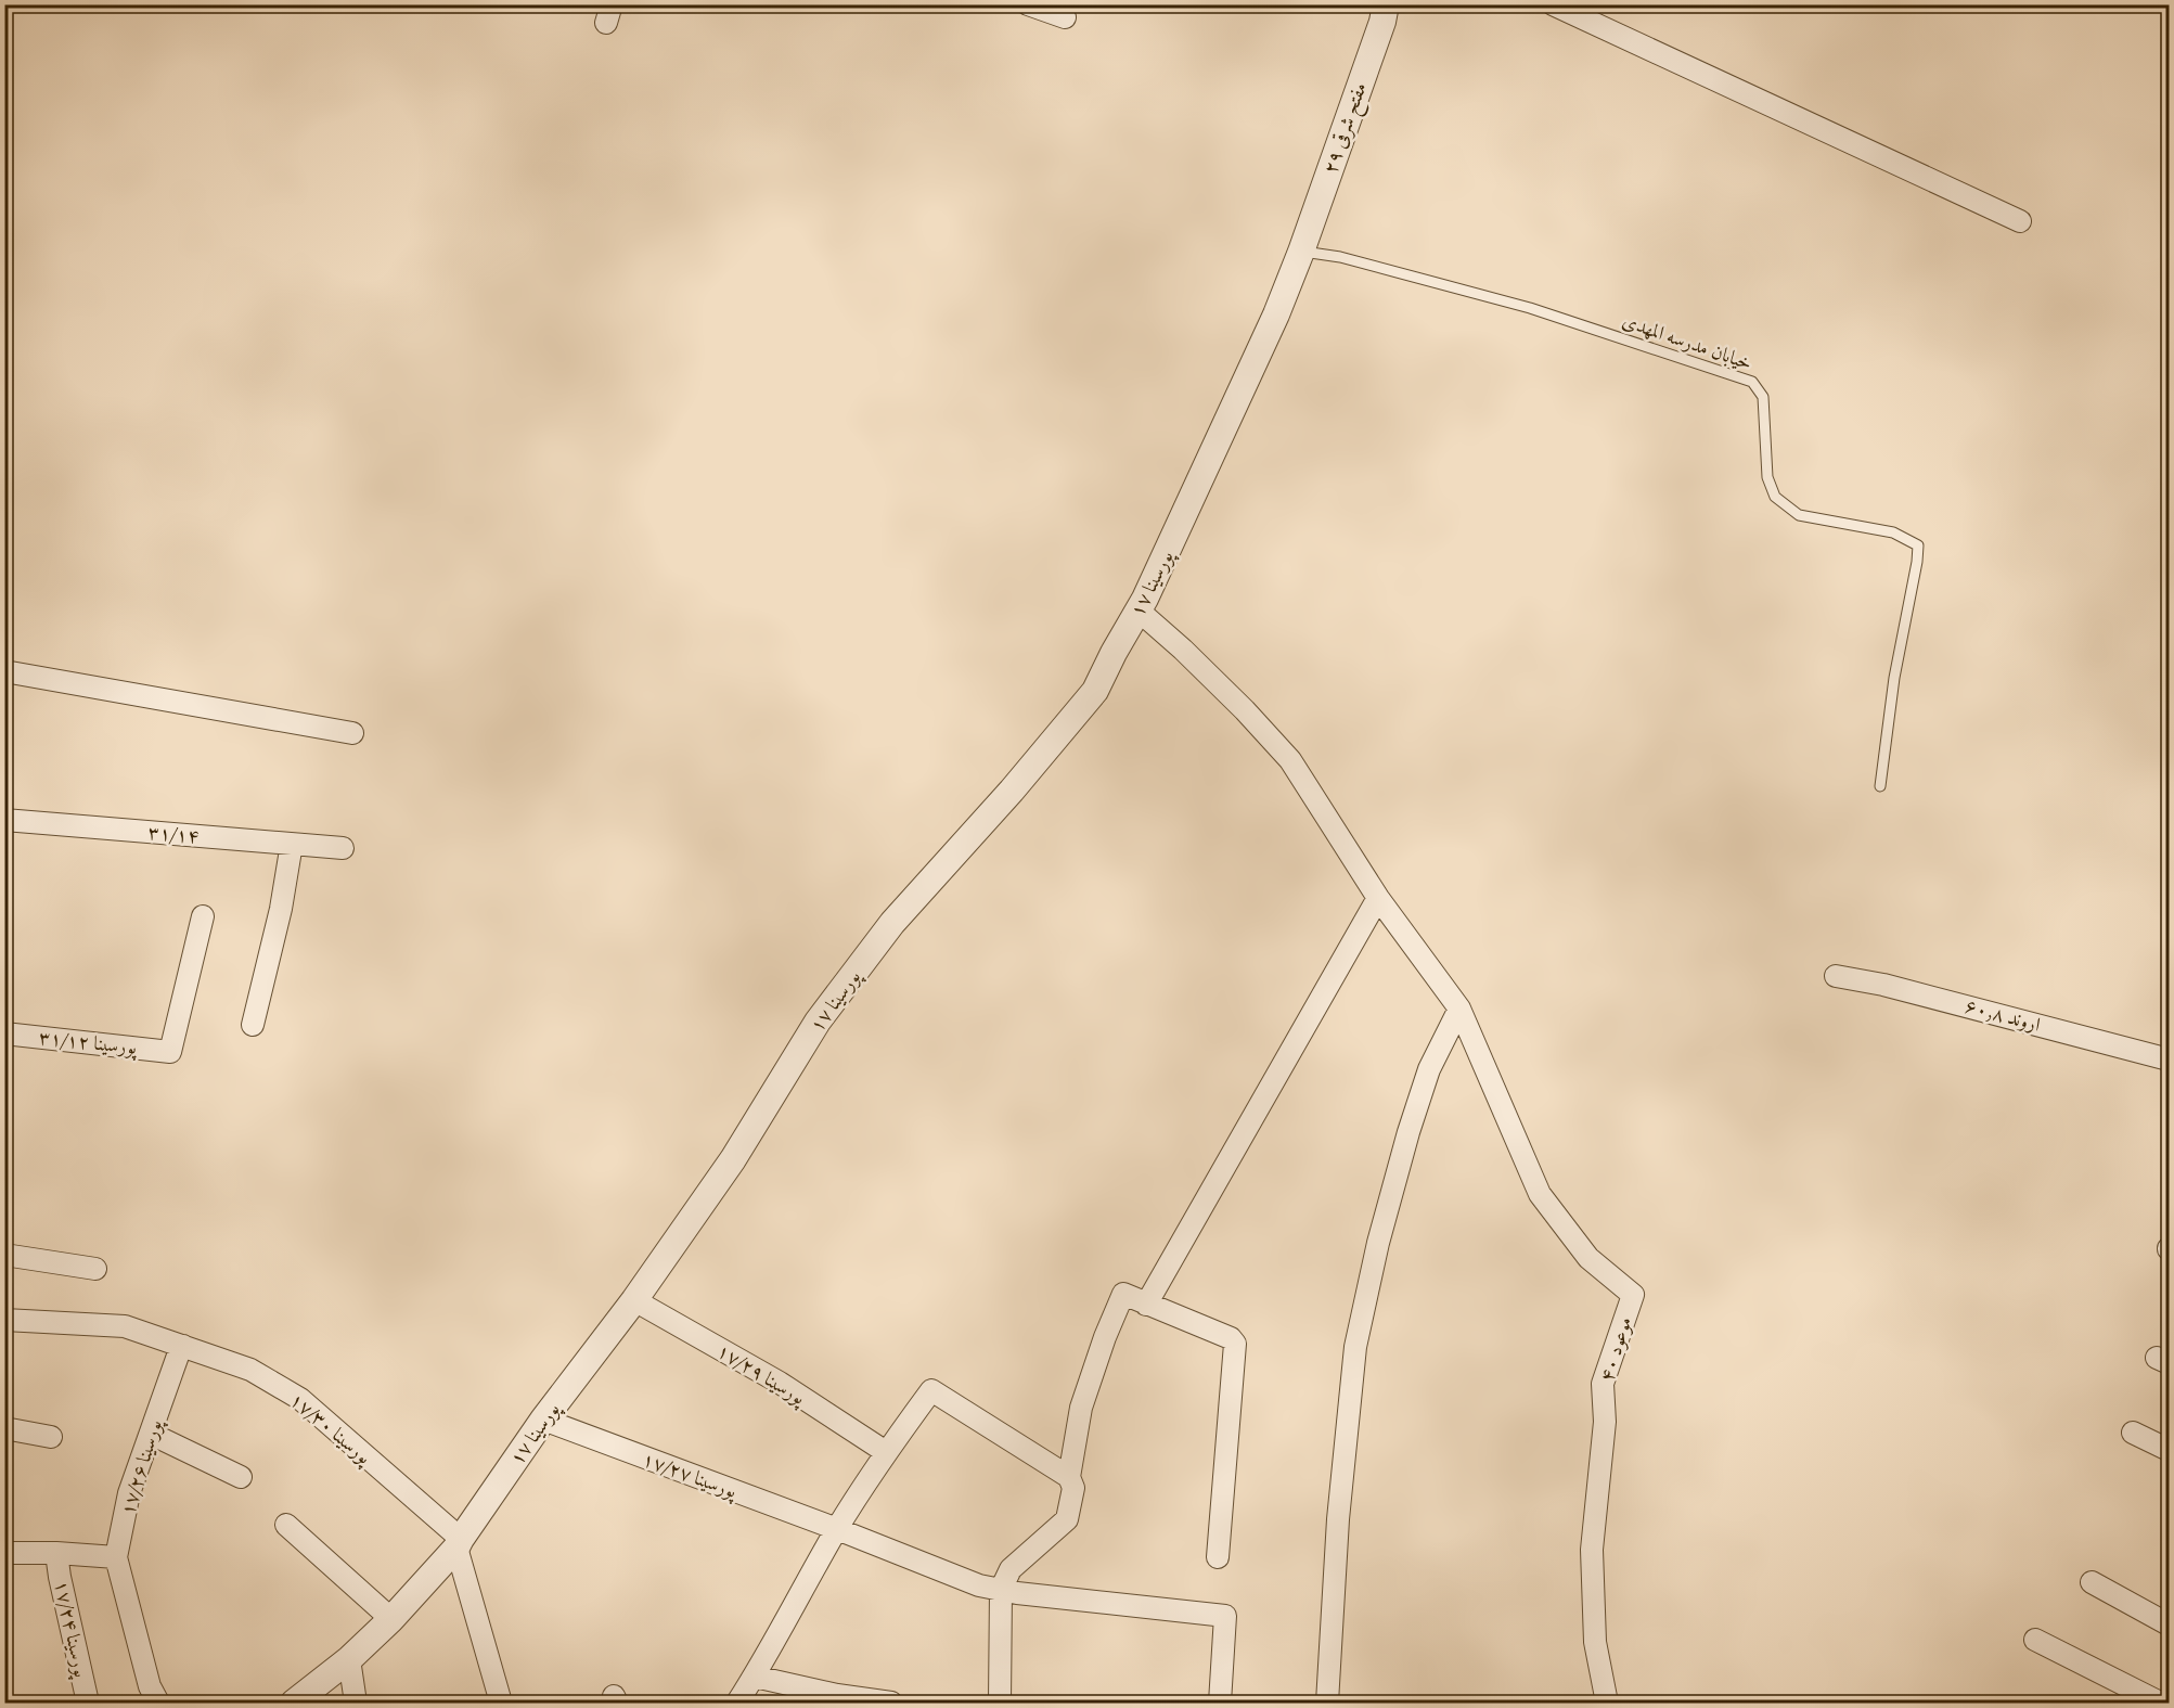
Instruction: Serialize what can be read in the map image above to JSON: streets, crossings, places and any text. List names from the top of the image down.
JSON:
{
  "streets": {
    "street": [
      "مفتح شرقی ۲۹",
      "پورسینا ۱۷",
      "۳۱/۱۴",
      "اروند ۶۰٫۸",
      "پورسینا ۳۱/۱۲",
      "موعود ۴۰",
      "پورسینا ۱۷/۲۹",
      "پورسینا ۱۷/۳۰",
      "پورسینا ۱۷/۲۶",
      "پورسینا ۱۷/۲۷",
      "پورسینا ۱۷/۲۴"
    ],
    "lane": ["خیابان مدرسه المهدی"]
  },
  "crossings": [
    ["مفتح شرقی ۲۹", "خیابان مدرسه المهدی"],
    ["مفتح شرقی ۲۹", "پورسینا ۱۷"],
    ["خیابان مدرسه المهدی", "پورسینا ۱۷"],
    ["پورسینا ۱۷", "پورسینا ۱۷/۲۹"],
    ["پورسینا ۱۷", "پورسینا ۱۷/۳۰"],
    ["پورسینا ۱۷", "پورسینا ۱۷/۲۷"],
    ["پورسینا ۱۷/۳۰", "پورسینا ۱۷/۲۶"]
  ]
}
